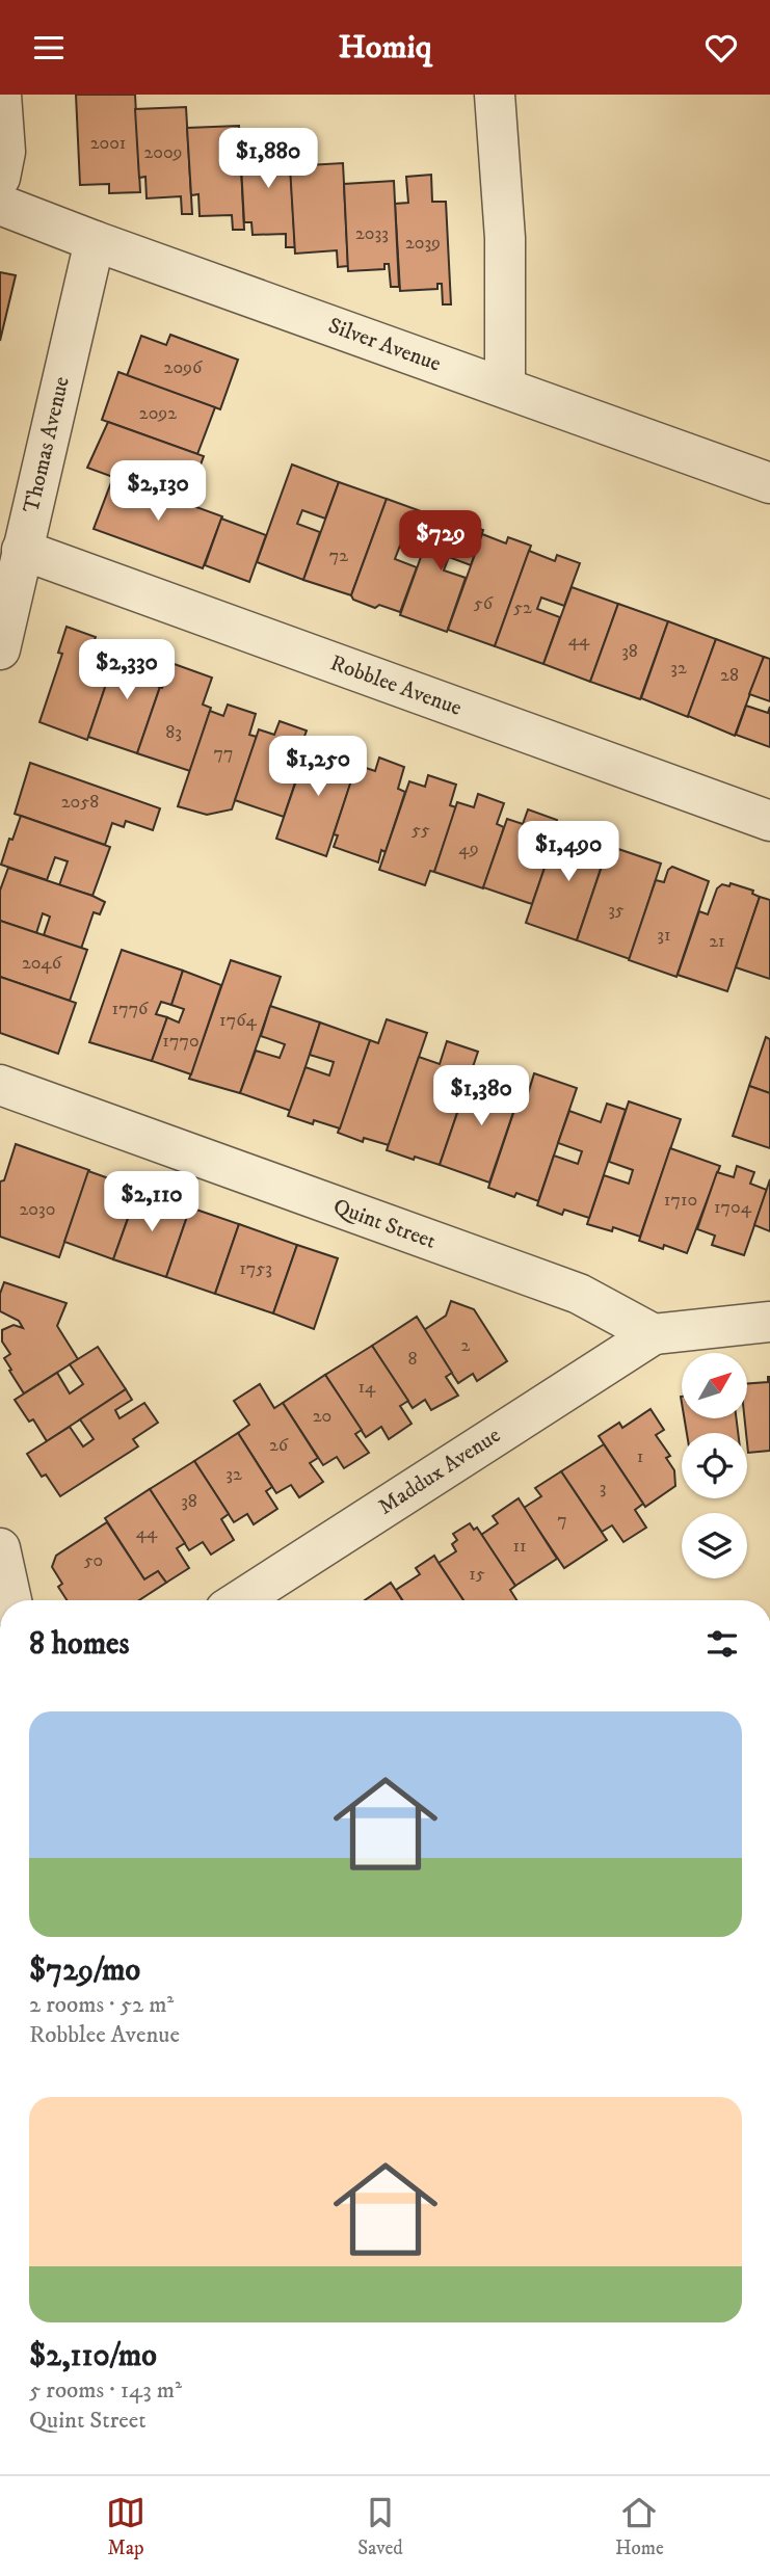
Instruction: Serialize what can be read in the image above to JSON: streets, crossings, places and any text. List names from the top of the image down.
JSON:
{
  "streets": {
    "street": [
      "Silver Avenue",
      "Thomas Avenue",
      "Robblee Avenue",
      "Quint Street",
      "Maddux Avenue"
    ]
  },
  "crossings": [
    ["Silver Avenue", "Thomas Avenue"],
    ["Thomas Avenue", "Robblee Avenue"],
    ["Quint Street", "Maddux Avenue"]
  ],
  "house_numbers": [
    "2001",
    "2009",
    "2033",
    "2039",
    "2096",
    "2092",
    "72",
    "56",
    "52",
    "44",
    "38",
    "32",
    "28",
    "83",
    "77",
    "2058",
    "55",
    "49",
    "35",
    "31",
    "21",
    "2046",
    "1776",
    "1764",
    "1770",
    "1710",
    "1704",
    "2030",
    "1753",
    "2",
    "8",
    "14",
    "20",
    "26",
    "1",
    "32",
    "3",
    "38",
    "7",
    "44",
    "11",
    "50",
    "15"
  ],
  "north": "top right",
  "page": {
    "header": "Homiq",
    "price": [
      "$1,880",
      "$2,130",
      "$729",
      "$2,330",
      "$1,250",
      "$1,490",
      "$1,380",
      "$2,110"
    ],
    "heading": "8 homes",
    "list": [
      {
        "name": "$729/mo",
        "note": "2 rooms · 52 m² · Robblee Avenue"
      },
      {
        "name": "$2,110/mo",
        "note": "5 rooms · 143 m² · Quint Street"
      }
    ],
    "tabs": ["Map", "Saved", "Home"]
  }
}
